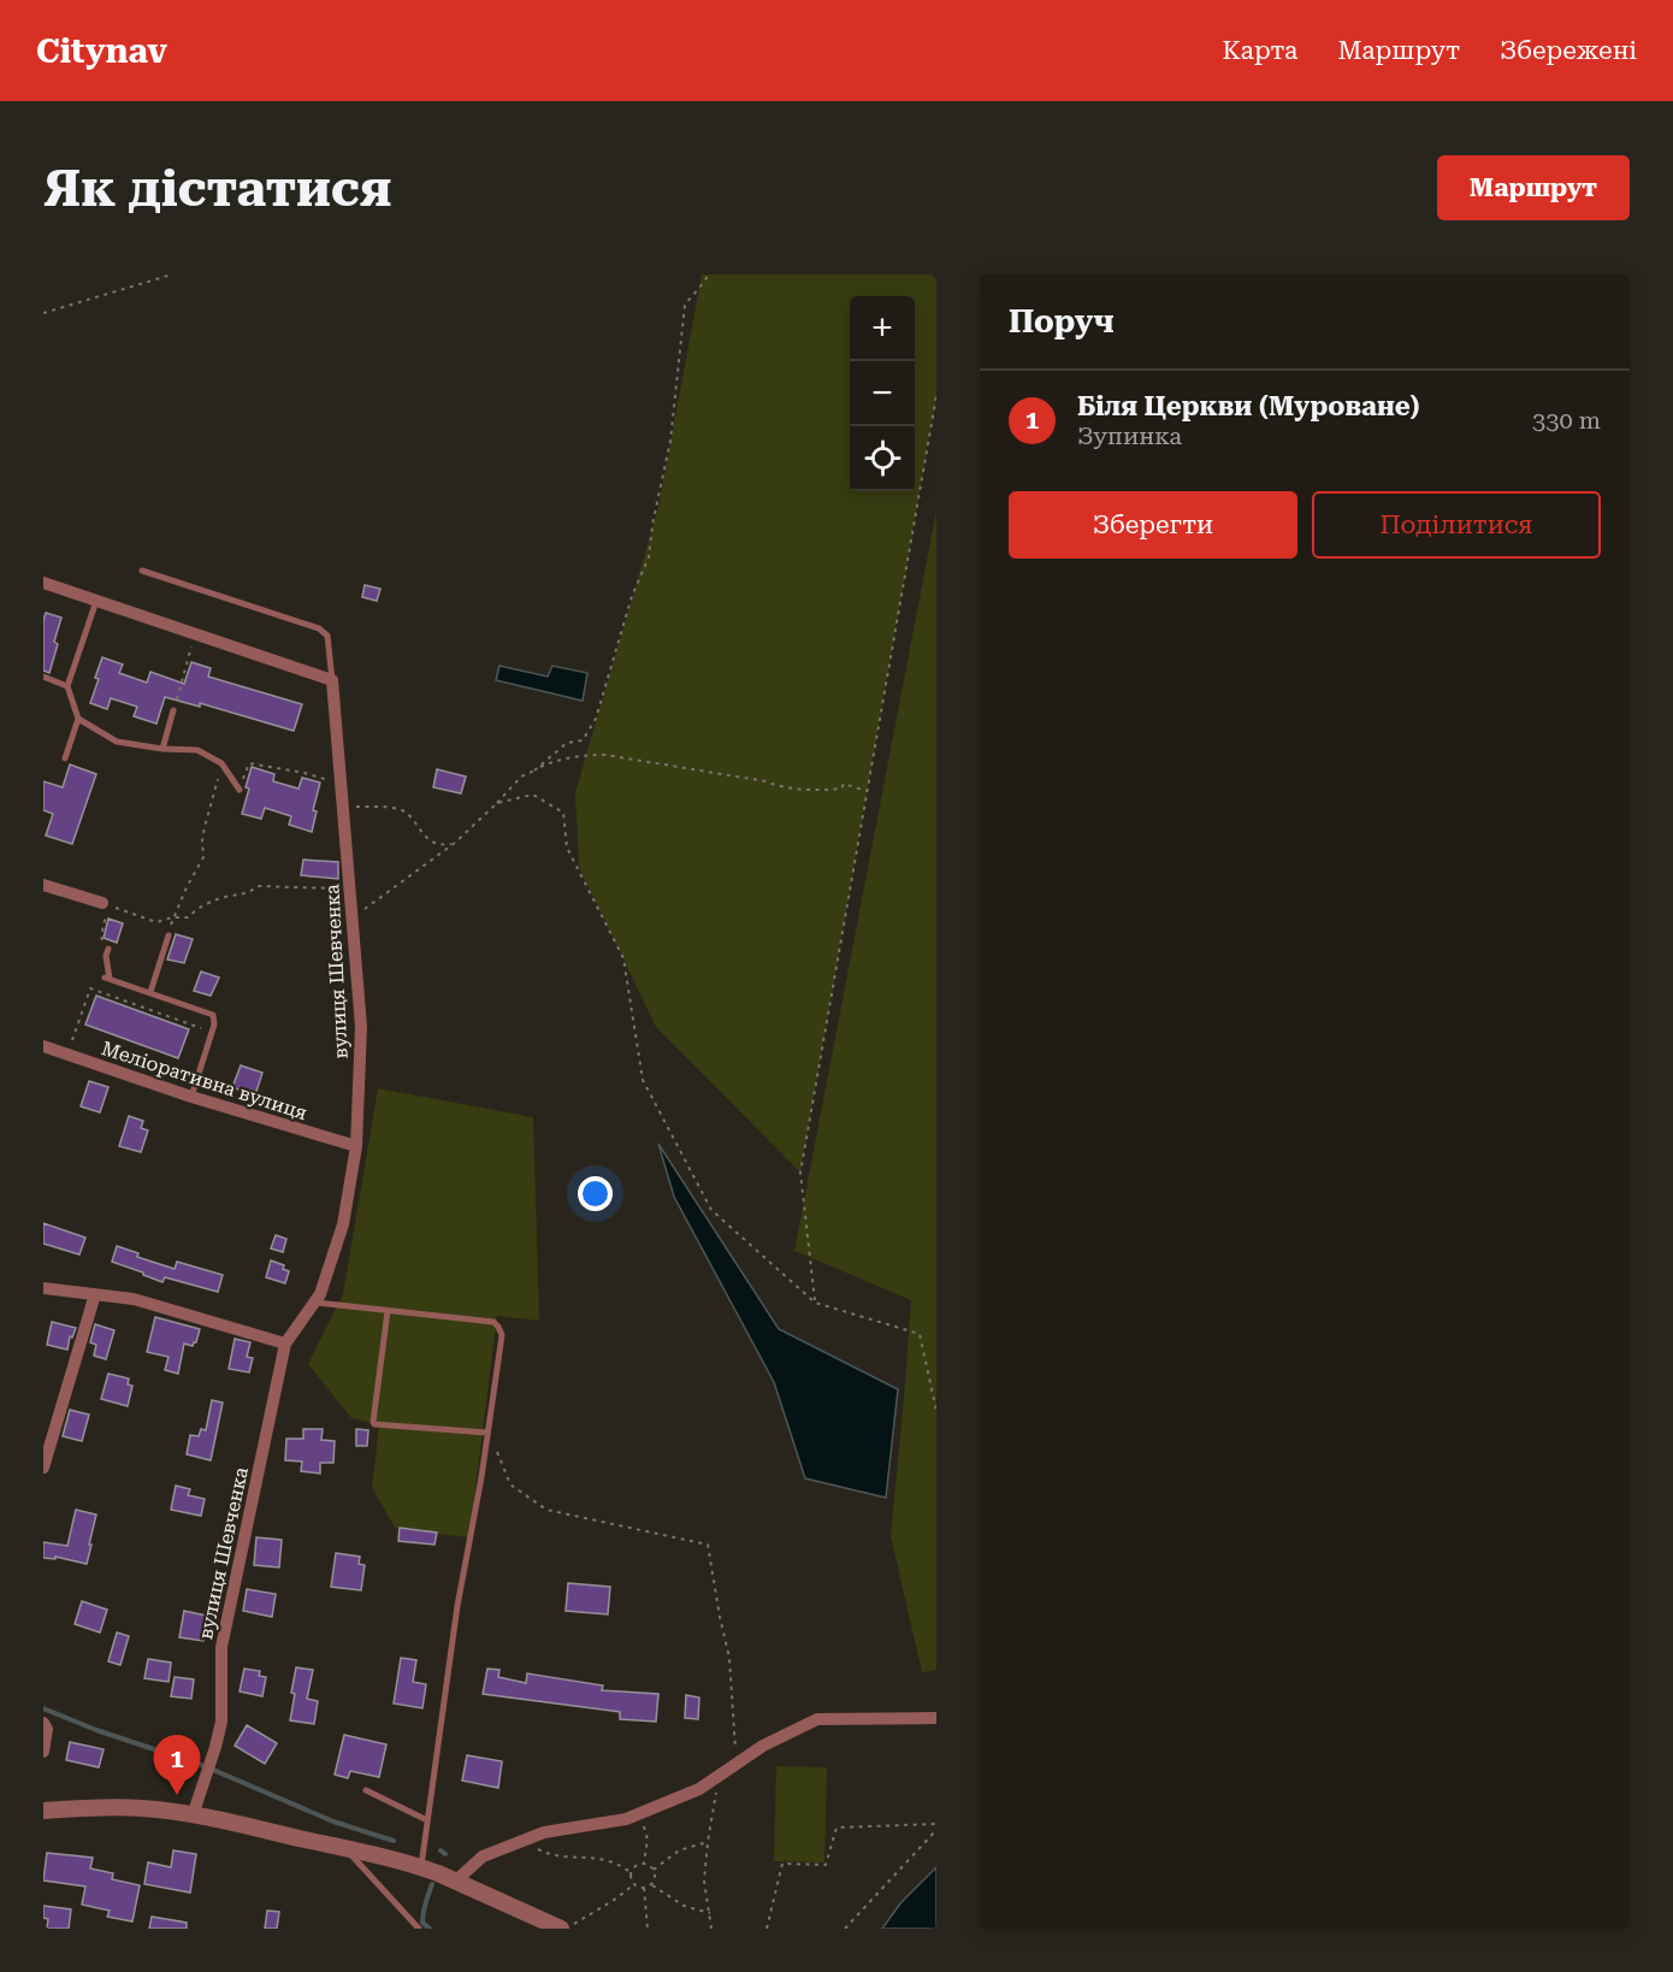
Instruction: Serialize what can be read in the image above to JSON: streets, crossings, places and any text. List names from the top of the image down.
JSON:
{
  "streets": {
    "street": ["вулиця Шевченка", "Меліоративна вулиця"]
  },
  "crossings": [
    ["вулиця Шевченка", "Меліоративна вулиця"]
  ],
  "page": {
    "header": "Citynav",
    "nav": ["Карта", "Маршрут", "Збережені"],
    "buttons": [
      "Маршрут",
      ["Зберегти", "Поділитися"]
    ],
    "title": "Як дістатися",
    "heading": "Поруч",
    "map_buttons": ["+", "−"],
    "list": [
      {
        "mark": "1",
        "name": "Біля Церкви (Муроване)",
        "note": "Зупинка",
        "value": "330 m"
      }
    ],
    "pins": "1"
  }
}
